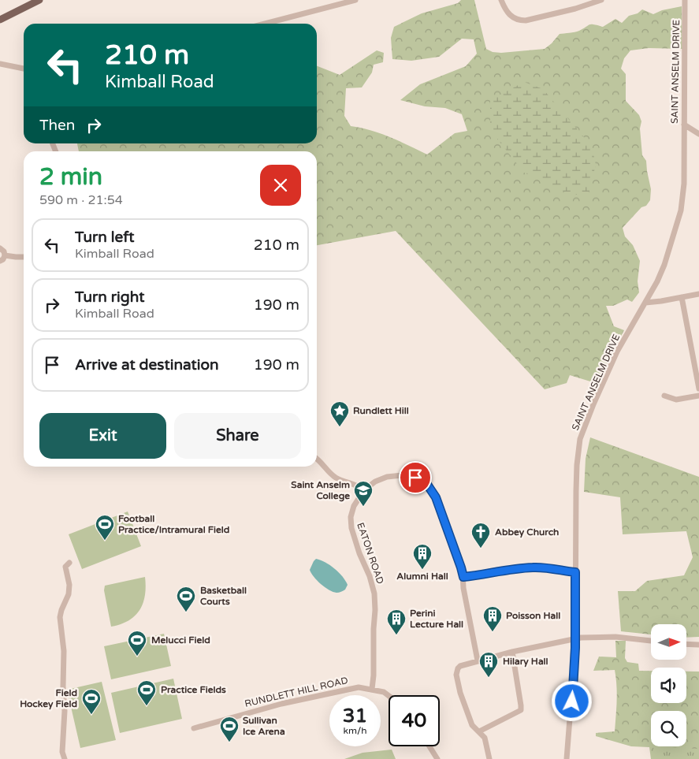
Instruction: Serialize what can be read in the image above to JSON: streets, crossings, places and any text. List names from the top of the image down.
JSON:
{
  "streets": {
    "street": ["SAINT ANSELM DRIVE", "EATON ROAD", "RUNDLETT HILL ROAD"]
  },
  "crossings": [
    ["EATON ROAD", "RUNDLETT HILL ROAD"]
  ],
  "places": {
    "place": ["Rundlett Hill"],
    "school or university": ["Saint Anselm College"],
    "sports": [
      "Football Practice/Intramural Field",
      "Basketball Courts",
      "Melucci Field",
      "Practice Fields",
      "Field Hockey Field",
      "Sullivan Ice Arena"
    ],
    "church": ["Abbey Church"],
    "building": [
      "Alumni Hall",
      "Poisson Hall",
      "Perini Lecture Hall",
      "Hilary Hall"
    ]
  },
  "north": "right",
  "page": {
    "turn": ["210 m", "Kimball Road"],
    "then": "Then",
    "heading": ["2 min", "590 m · 21:54"],
    "list": [
      {
        "name": "Turn left",
        "note": "Kimball Road",
        "value": "210 m"
      },
      {
        "name": "Turn right",
        "note": "Kimball Road",
        "value": "190 m"
      },
      {
        "name": "Arrive at destination",
        "value": "190 m"
      }
    ],
    "buttons": ["Exit", "Share"],
    "speed": "31 km/h",
    "limit": "40"
  }
}
